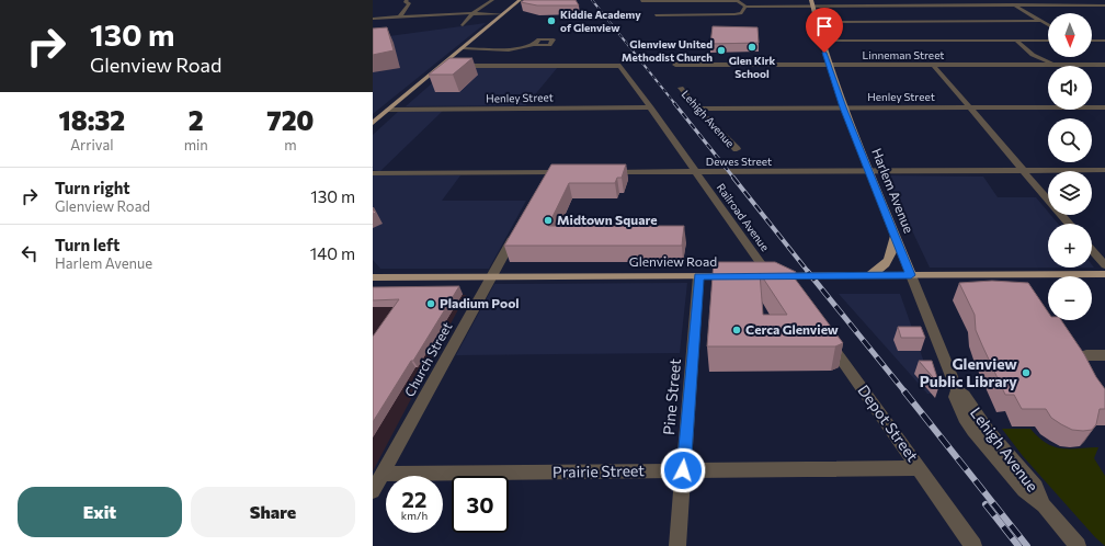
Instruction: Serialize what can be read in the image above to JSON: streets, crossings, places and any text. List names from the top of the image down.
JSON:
{
  "streets": {
    "main road": ["Harlem Avenue", "Glenview Road"],
    "street": [
      "Linneman Street",
      "Henley Street",
      "Lehigh Avenue",
      "Dewes Street",
      "Railroad Avenue",
      "Church Street",
      "Pine Street",
      "Depot Street",
      "Prairie Street"
    ]
  },
  "crossings": [
    ["Linneman Street", "Harlem Avenue"],
    ["Henley Street", "Lehigh Avenue"],
    ["Henley Street", "Harlem Avenue"],
    ["Henley Street", "Railroad Avenue"],
    ["Lehigh Avenue", "Harlem Avenue"],
    ["Dewes Street", "Harlem Avenue"],
    ["Dewes Street", "Railroad Avenue"],
    ["Glenview Road", "Church Street"],
    ["Glenview Road", "Pine Street"],
    ["Church Street", "Prairie Street"],
    ["Pine Street", "Prairie Street"],
    ["Depot Street", "Prairie Street"]
  ],
  "places": [
    "Kiddie Academy of Glenview",
    "Glen Kirk School",
    "Glenview United Methodist Church",
    "Midtown Square",
    "Pladium Pool",
    "Cerca Glenview",
    "Glenview Public Library"
  ],
  "north": "bottom",
  "page": {
    "turn": ["130 m", "Glenview Road"],
    "map_buttons": ["+", "−"],
    "eta": [
      "18:32",
      "Arrival",
      "2",
      "min",
      "720",
      "m"
    ],
    "list": [
      {
        "name": "Turn right",
        "note": "Glenview Road",
        "value": "130 m"
      },
      {
        "name": "Turn left",
        "note": "Harlem Avenue",
        "value": "140 m"
      }
    ],
    "speed": "22 km/h",
    "limit": "30",
    "buttons": ["Exit", "Share"]
  }
}
